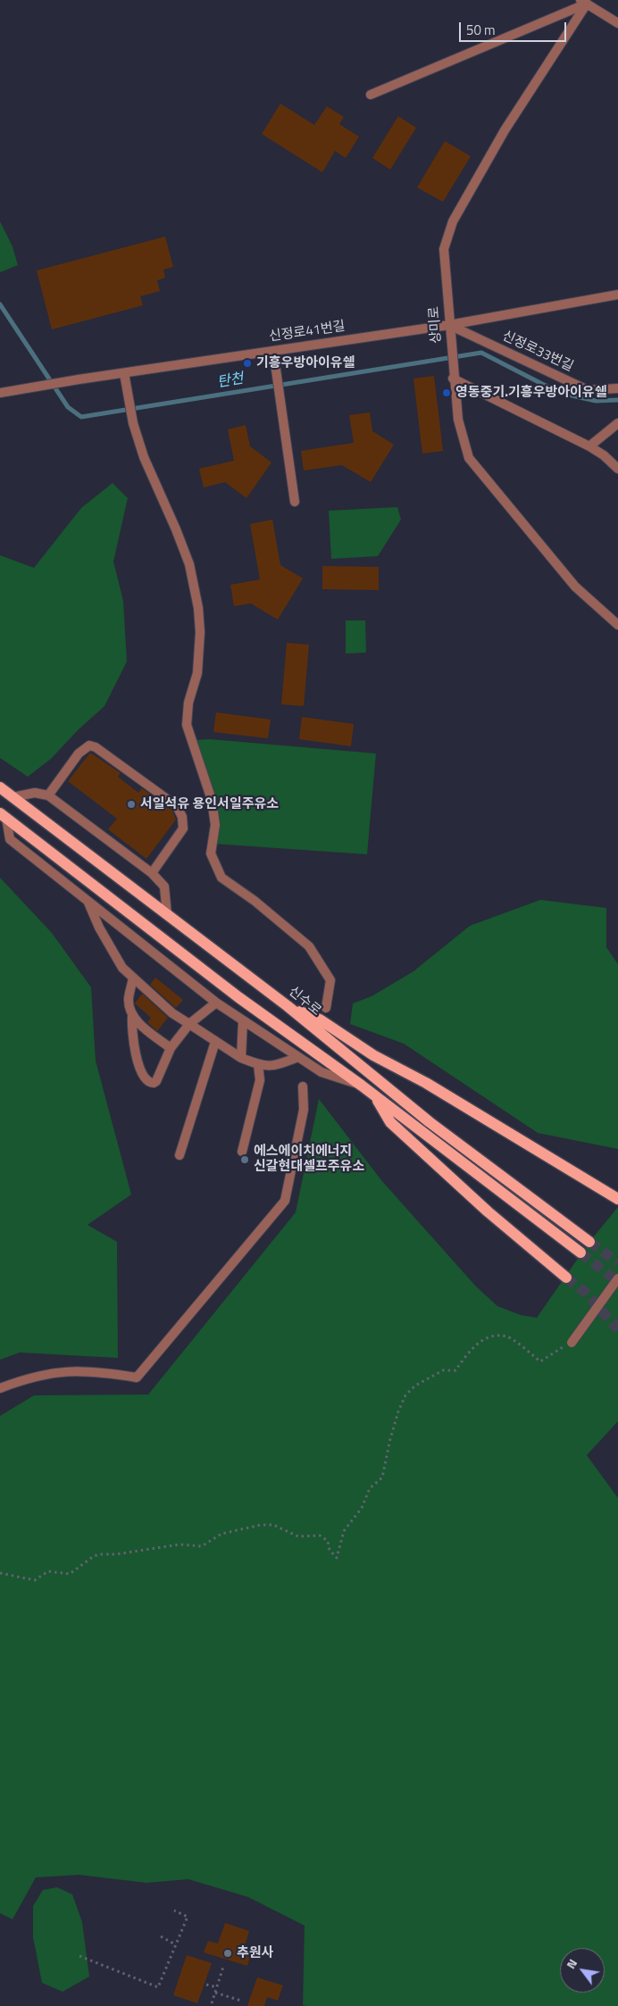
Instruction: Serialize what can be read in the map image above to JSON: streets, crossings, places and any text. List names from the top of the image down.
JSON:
{
  "streets": {
    "main road": ["신수로"],
    "street": ["상미로", "신정로41번길", "신정로33번길"]
  },
  "crossings": [
    ["상미로", "신정로41번길"],
    ["상미로", "신정로33번길"],
    ["신정로41번길", "신정로33번길"]
  ],
  "water": ["탄천"],
  "places": [
    "기흥우방아이유쉘",
    "영동중기.기흥우방아이유쉘",
    "서일석유 용인서일주유소",
    "에스에이치에너지 신갈현대셀프주유소",
    "추원사"
  ],
  "scale_bar": "50 m",
  "north": "top left"
}
